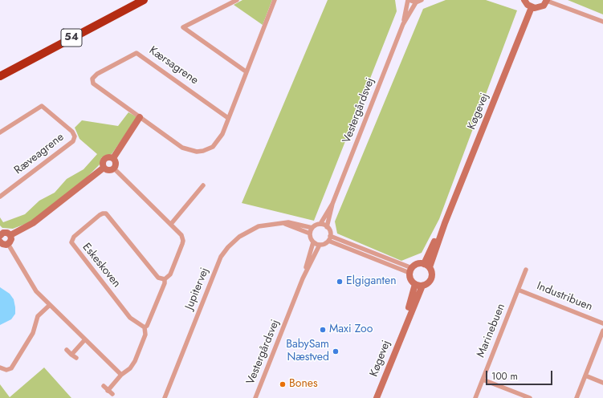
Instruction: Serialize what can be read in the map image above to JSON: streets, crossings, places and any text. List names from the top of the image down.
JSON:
{
  "streets": {
    "highway": ["54"],
    "street": [
      "Kærsagrene",
      "Vestergårdsvej",
      "Køgevej",
      "Ræveagrene",
      "Eskeskoven",
      "Jupitervej",
      "Industribuen",
      "Marinebuen"
    ]
  },
  "crossings": [
    ["Vestergårdsvej", "Jupitervej"],
    ["Industribuen", "Marinebuen"]
  ],
  "places": [
    "Elgiganten",
    "Maxi Zoo",
    "BabySam Næstved",
    "Bones"
  ],
  "scale_bar": "100 m"
}
